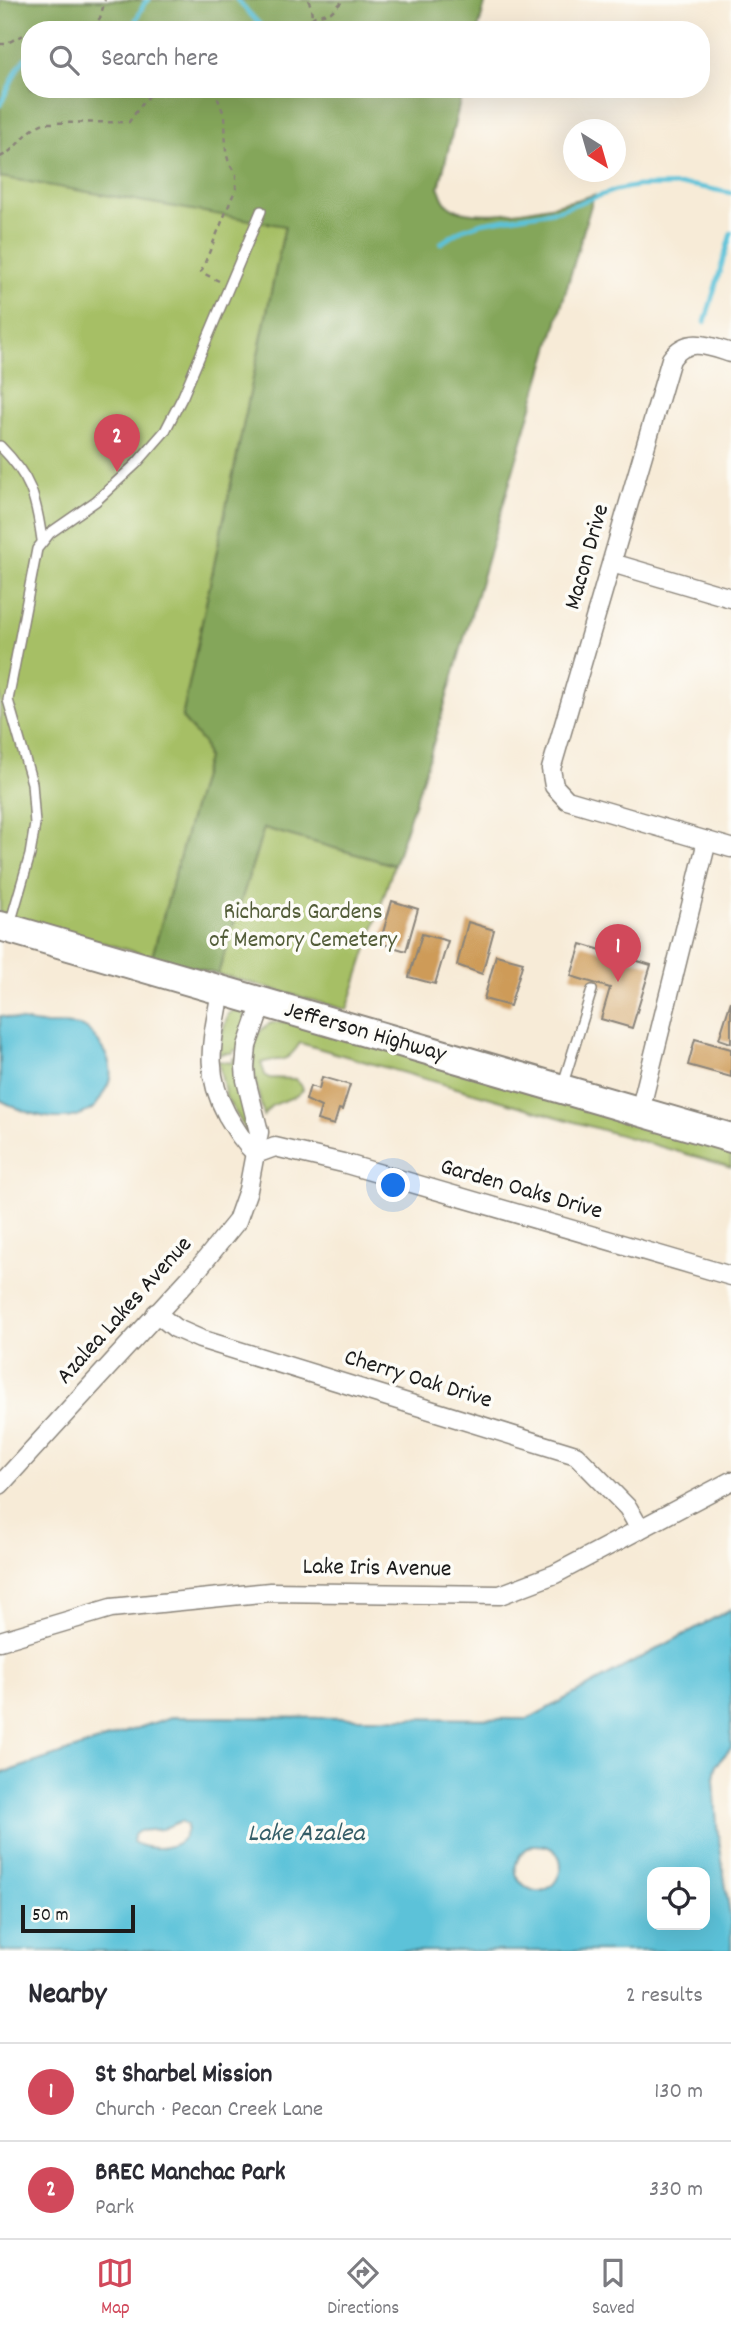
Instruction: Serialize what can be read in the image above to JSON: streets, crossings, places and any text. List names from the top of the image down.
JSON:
{
  "streets": {
    "main road": ["Jefferson Highway"],
    "street": [
      "Macon Drive",
      "Garden Oaks Drive",
      "Azalea Lakes Avenue",
      "Cherry Oak Drive",
      "Lake Iris Avenue"
    ]
  },
  "crossings": [
    ["Jefferson Highway", "Azalea Lakes Avenue"],
    ["Garden Oaks Drive", "Azalea Lakes Avenue"],
    ["Azalea Lakes Avenue", "Cherry Oak Drive"],
    ["Cherry Oak Drive", "Lake Iris Avenue"]
  ],
  "water": ["Lake Azalea"],
  "parks": ["Richards Gardens of Memory Cemetery"],
  "scale_bar": "50 m",
  "north": "bottom right",
  "page": {
    "search": "Search here",
    "pins": ["2", "1"],
    "scale": "50 m",
    "heading": ["Nearby", "2 results"],
    "list": [
      {
        "mark": "1",
        "name": "St Sharbel Mission",
        "note": "Church · Pecan Creek Lane",
        "value": "130 m"
      },
      {
        "mark": "2",
        "name": "BREC Manchac Park",
        "note": "Park",
        "value": "330 m"
      }
    ],
    "nav": ["Map", "Directions", "Saved"]
  }
}
